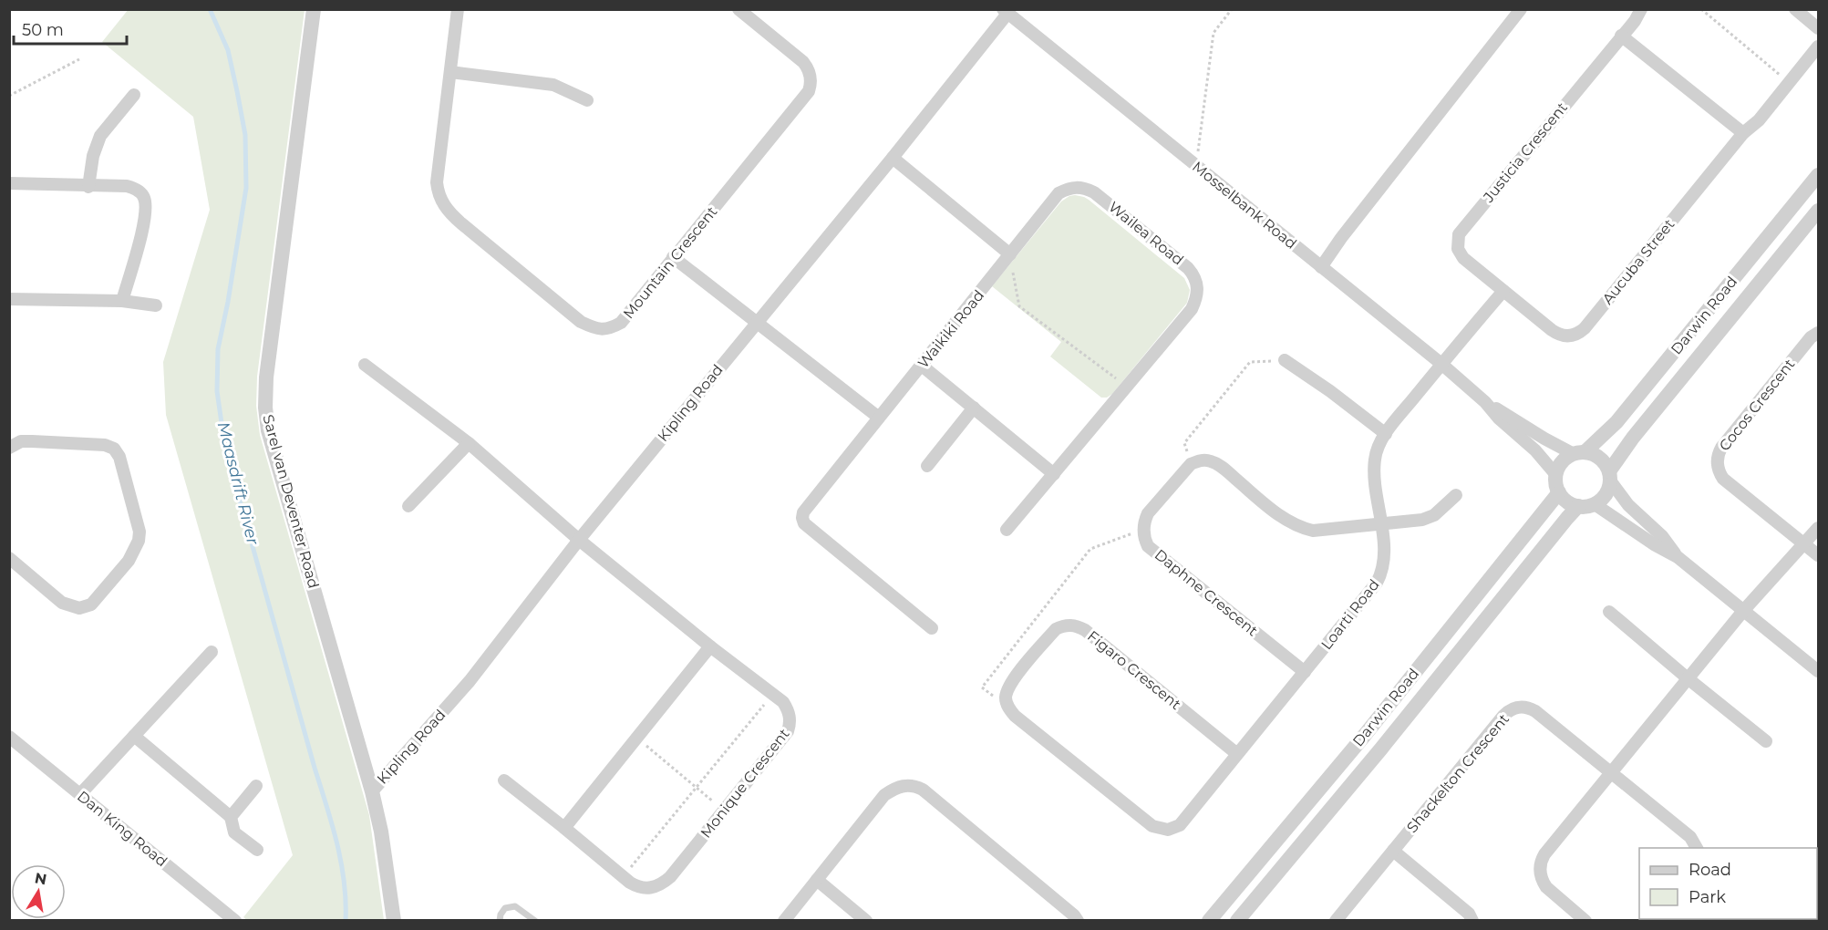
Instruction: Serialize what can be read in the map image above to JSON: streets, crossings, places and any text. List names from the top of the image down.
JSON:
{
  "streets": {
    "street": [
      "Justicia Crescent",
      "Mosselbank Road",
      "Wailea Road",
      "Aucuba Street",
      "Mountain Crescent",
      "Darwin Road",
      "Waikiki Road",
      "Kipling Road",
      "Cocos Crescent",
      "Sarel van Deventer Road",
      "Daphne Crescent",
      "Loarti Road",
      "Figaro Crescent",
      "Shackelton Crescent",
      "Monique Crescent",
      "Dan King Road"
    ]
  },
  "crossings": [
    ["Justicia Crescent", "Aucuba Street"],
    ["Mosselbank Road", "Darwin Road"],
    ["Mosselbank Road", "Kipling Road"],
    ["Mosselbank Road", "Loarti Road"],
    ["Wailea Road", "Waikiki Road"],
    ["Kipling Road", "Sarel van Deventer Road"],
    ["Kipling Road", "Monique Crescent"],
    ["Daphne Crescent", "Loarti Road"],
    ["Loarti Road", "Figaro Crescent"]
  ],
  "water": ["Maasdrift River"],
  "legend": ["Road", "Park"],
  "scale_bar": "50 m",
  "north": "top"
}
